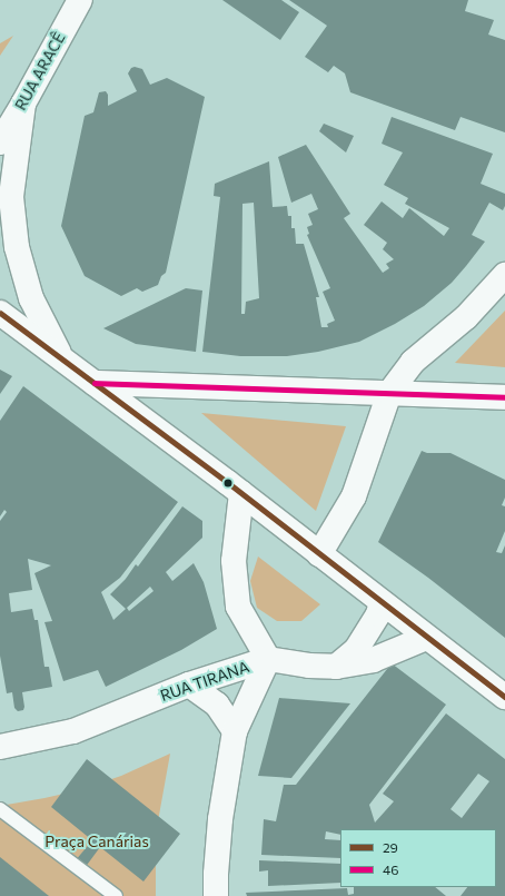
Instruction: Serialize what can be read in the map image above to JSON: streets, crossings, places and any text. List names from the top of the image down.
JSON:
{
  "streets": {
    "street": ["RUA ARACÊ", "RUA TIRANA"]
  },
  "parks": ["Praça Canárias"],
  "lines": ["transit line 29", "transit line 46"],
  "legend": ["29", "46"]
}
